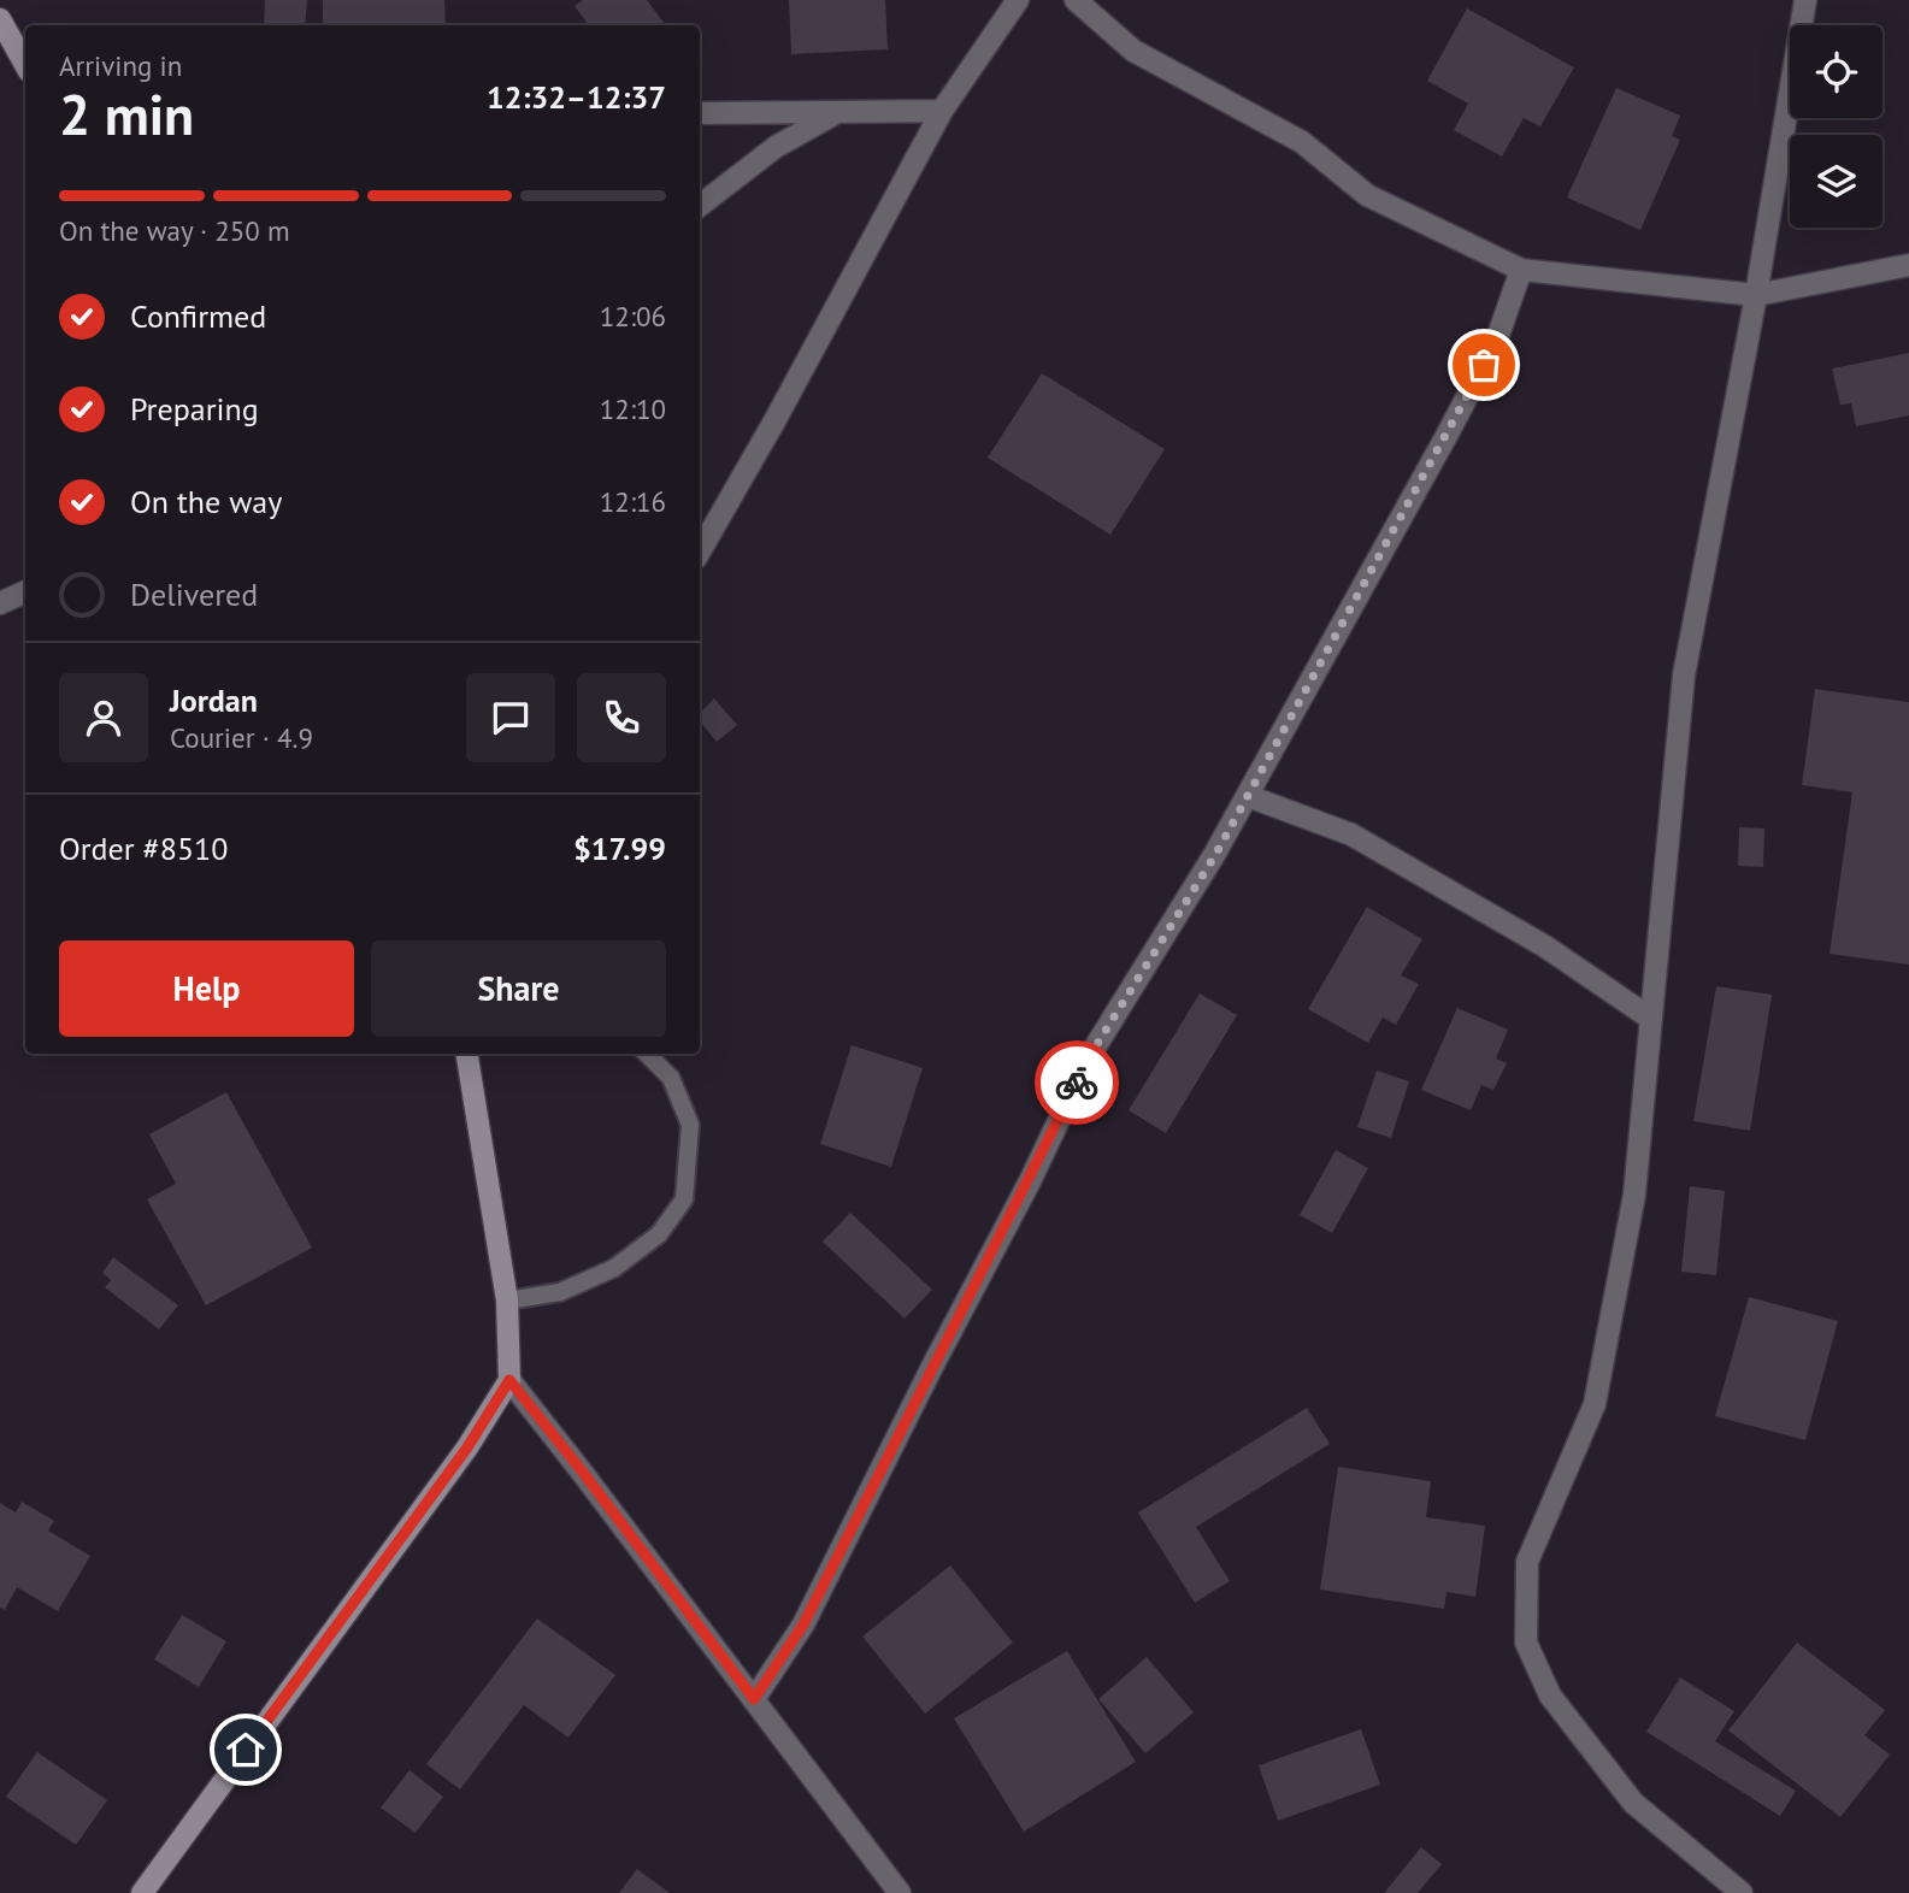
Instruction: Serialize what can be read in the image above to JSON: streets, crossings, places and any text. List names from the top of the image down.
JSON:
{
  "page": {
    "heading": ["2 min", "Arriving in", "12:32–12:37"],
    "panel": [
      "Jordan",
      "Courier · 4.9",
      "Order #8510",
      "$17.99"
    ],
    "bar": "On the way · 250 m",
    "list": [
      ["Confirmed", "12:06"],
      ["Preparing", "12:10"],
      ["On the way", "12:16"],
      "Delivered"
    ],
    "buttons": ["Help", "Share"]
  }
}
